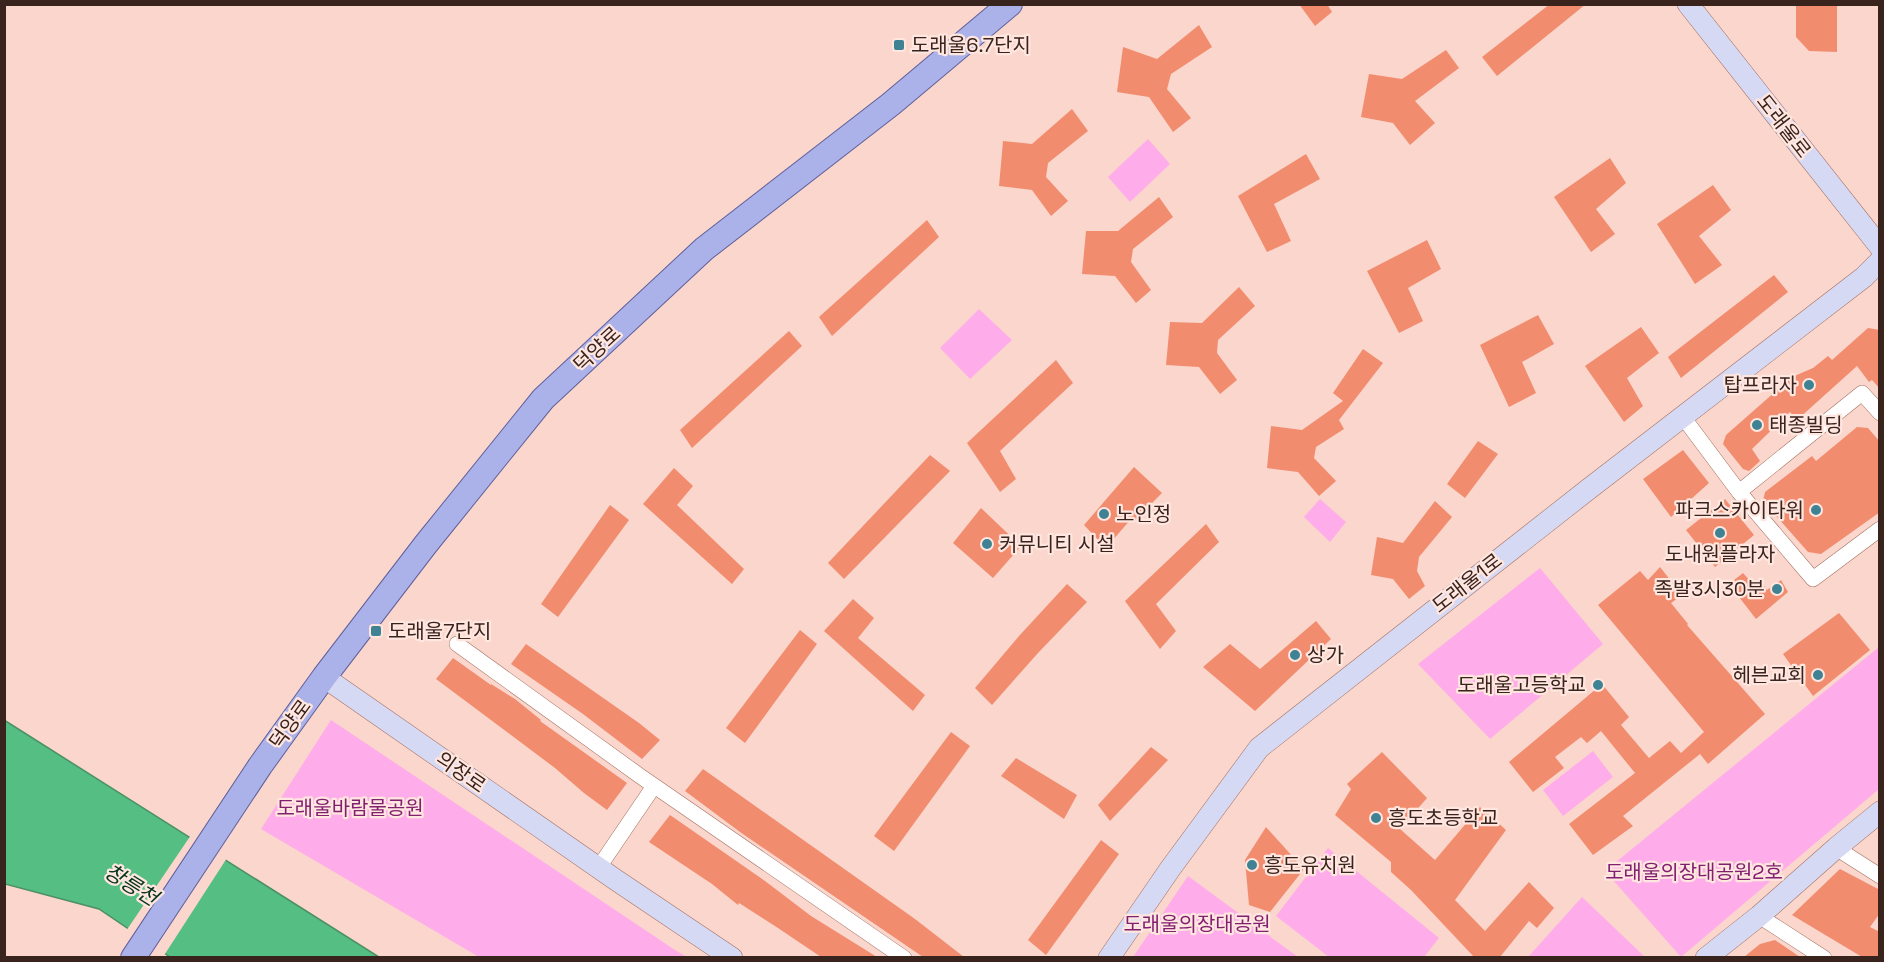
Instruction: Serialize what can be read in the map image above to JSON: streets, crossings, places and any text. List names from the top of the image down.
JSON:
{
  "streets": {
    "main road": ["덕양로"],
    "street": ["도래울로", "도래울1로", "의장로"]
  },
  "crossings": [
    ["덕양로", "의장로"]
  ],
  "water": ["창릉천"],
  "parks": ["도래울바람물공원", "도래울의장대공원2호", "도래울의장대공원"],
  "places": {
    "transit": ["도래울6.7단지", "도래울7단지"],
    "other": [
      "탑프라자",
      "태종빌딩",
      "파크스카이타워",
      "노인정",
      "도내원플라자",
      "커뮤니티 시설",
      "족발3시30분",
      "상가",
      "헤븐교회",
      "도래울고등학교",
      "흥도초등학교",
      "흥도유치원"
    ]
  }
}
